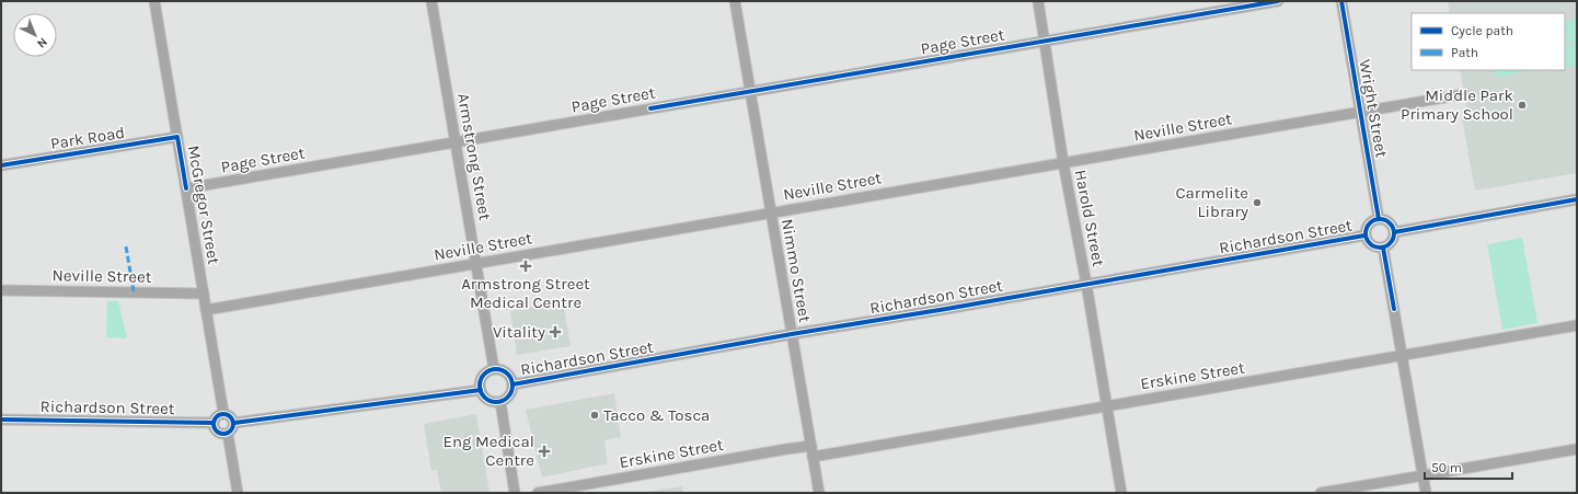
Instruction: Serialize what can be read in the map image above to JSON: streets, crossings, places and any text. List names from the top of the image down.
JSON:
{
  "streets": {
    "street": [
      "Page Street",
      "Wright Street",
      "Neville Street",
      "Park Road",
      "Armstrong Street",
      "McGregor Street",
      "Harold Street",
      "Richardson Street",
      "Nimmo Street",
      "Erskine Street"
    ]
  },
  "crossings": [
    ["Page Street", "Armstrong Street"],
    ["Page Street", "McGregor Street"],
    ["Page Street", "Harold Street"],
    ["Page Street", "Nimmo Street"],
    ["Wright Street", "Neville Street"],
    ["Wright Street", "Richardson Street"],
    ["Neville Street", "Armstrong Street"],
    ["Neville Street", "McGregor Street"],
    ["Neville Street", "Harold Street"],
    ["Neville Street", "Nimmo Street"],
    ["Park Road", "McGregor Street"],
    ["Armstrong Street", "Richardson Street"],
    ["McGregor Street", "Richardson Street"],
    ["Harold Street", "Richardson Street"],
    ["Harold Street", "Erskine Street"],
    ["Richardson Street", "Nimmo Street"],
    ["Nimmo Street", "Erskine Street"]
  ],
  "places": {
    "other": ["Middle Park Primary School", "Carmelite Library", "Tacco & Tosca"],
    "health": ["Armstrong Street Medical Centre", "Vitality", "Eng Medical Centre"]
  },
  "legend": ["Cycle path", "Path"],
  "scale_bar": "50 m",
  "north": "bottom right"
}
